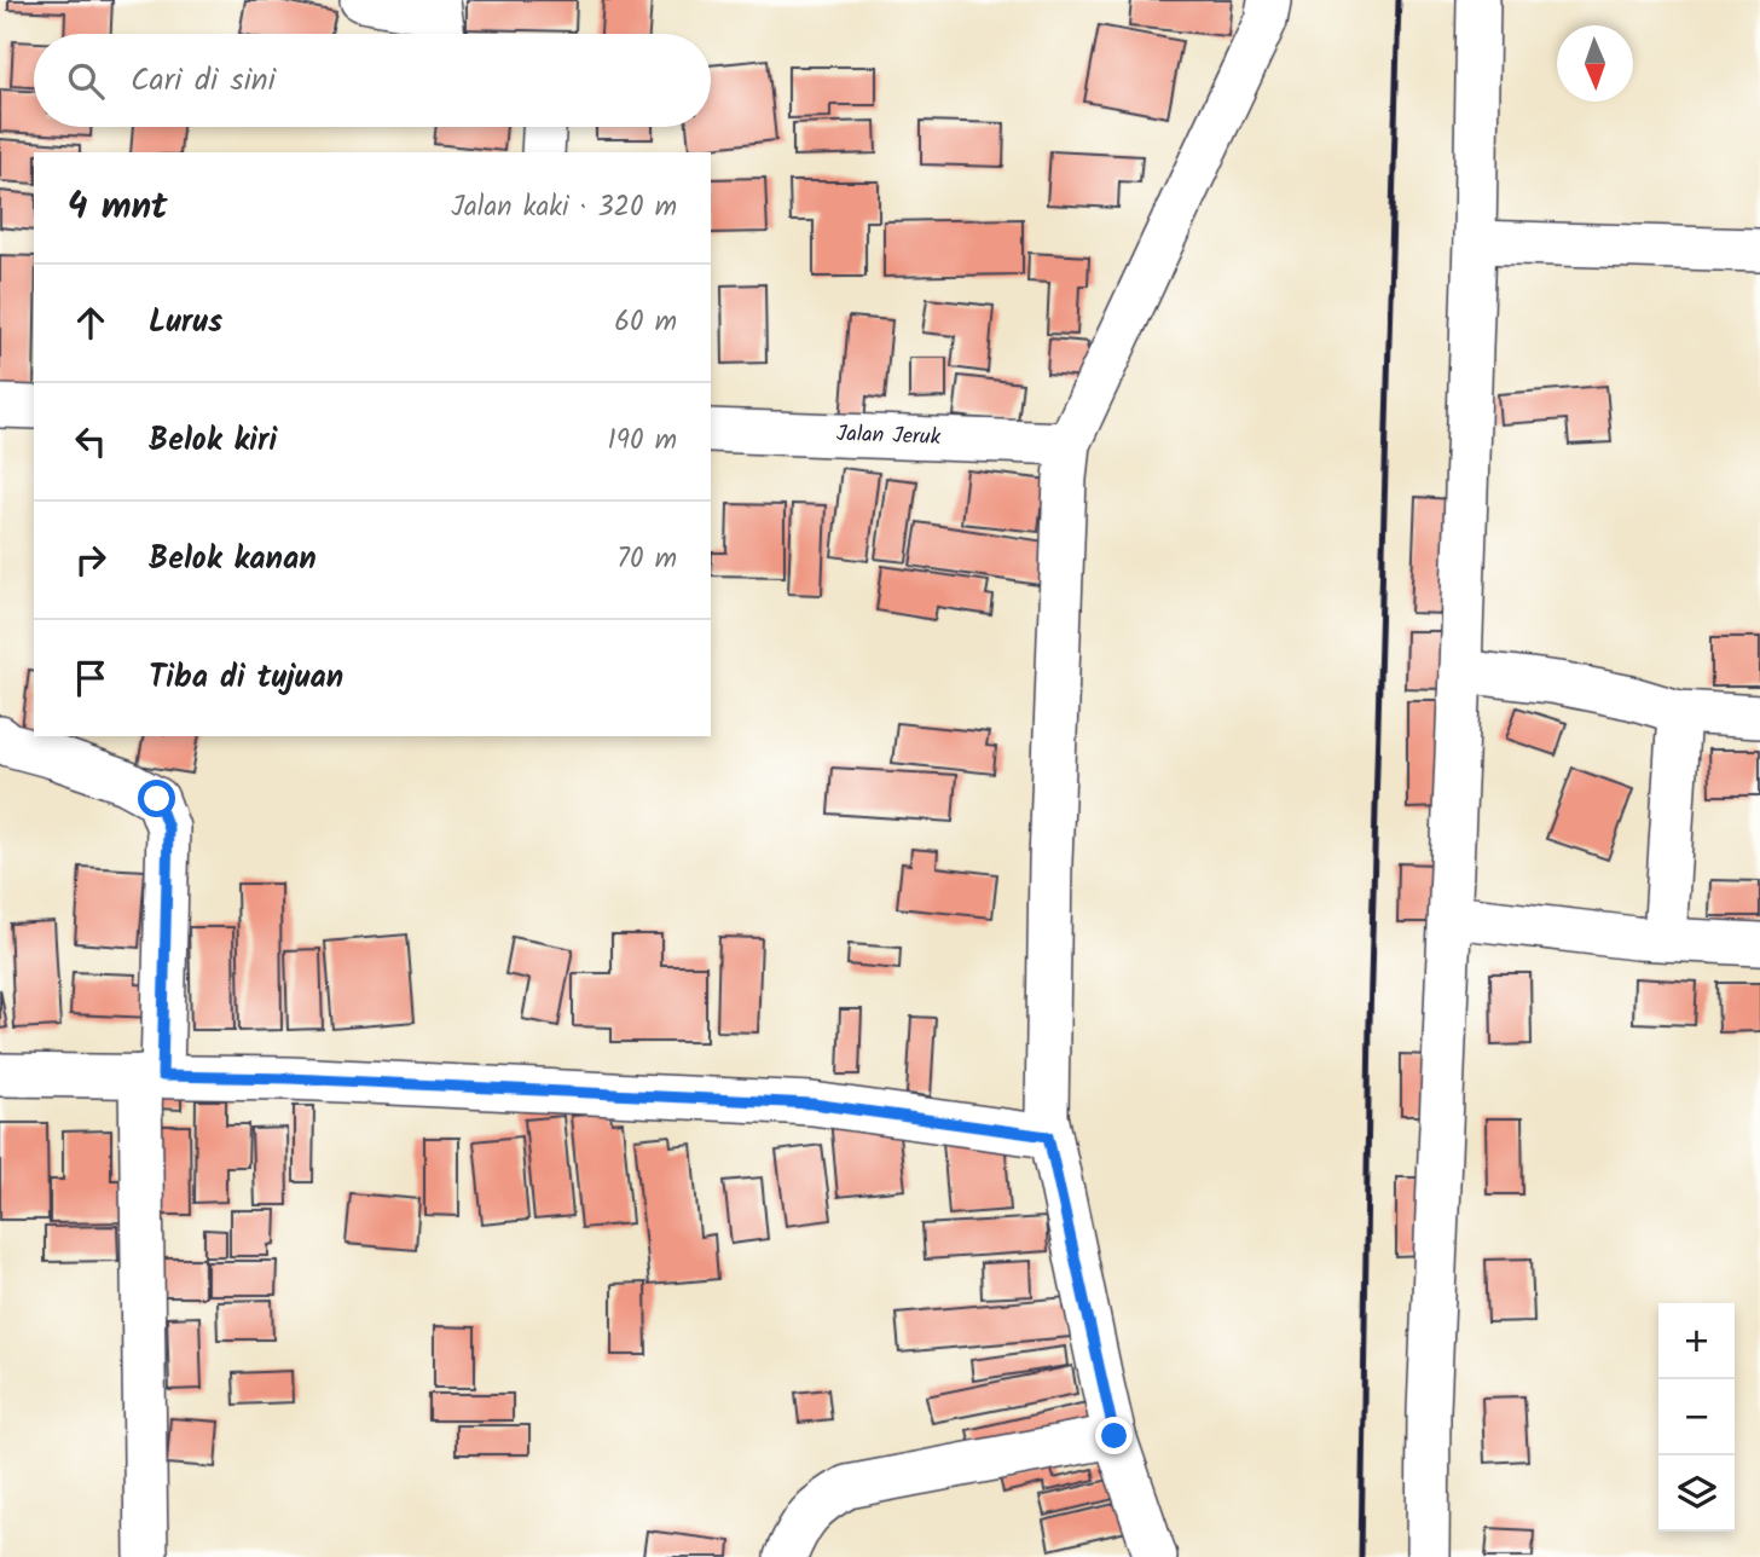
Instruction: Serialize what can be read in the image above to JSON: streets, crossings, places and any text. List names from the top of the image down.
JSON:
{
  "streets": {
    "street": ["Jalan Jeruk"]
  },
  "north": "bottom",
  "page": {
    "search": "Cari di sini",
    "heading": ["4 mnt", "Jalan kaki · 320 m"],
    "list": [
      ["Lurus", "60 m"],
      ["Belok kiri", "190 m"],
      ["Belok kanan", "70 m"],
      "Tiba di tujuan"
    ],
    "map_buttons": ["+", "−"]
  }
}
